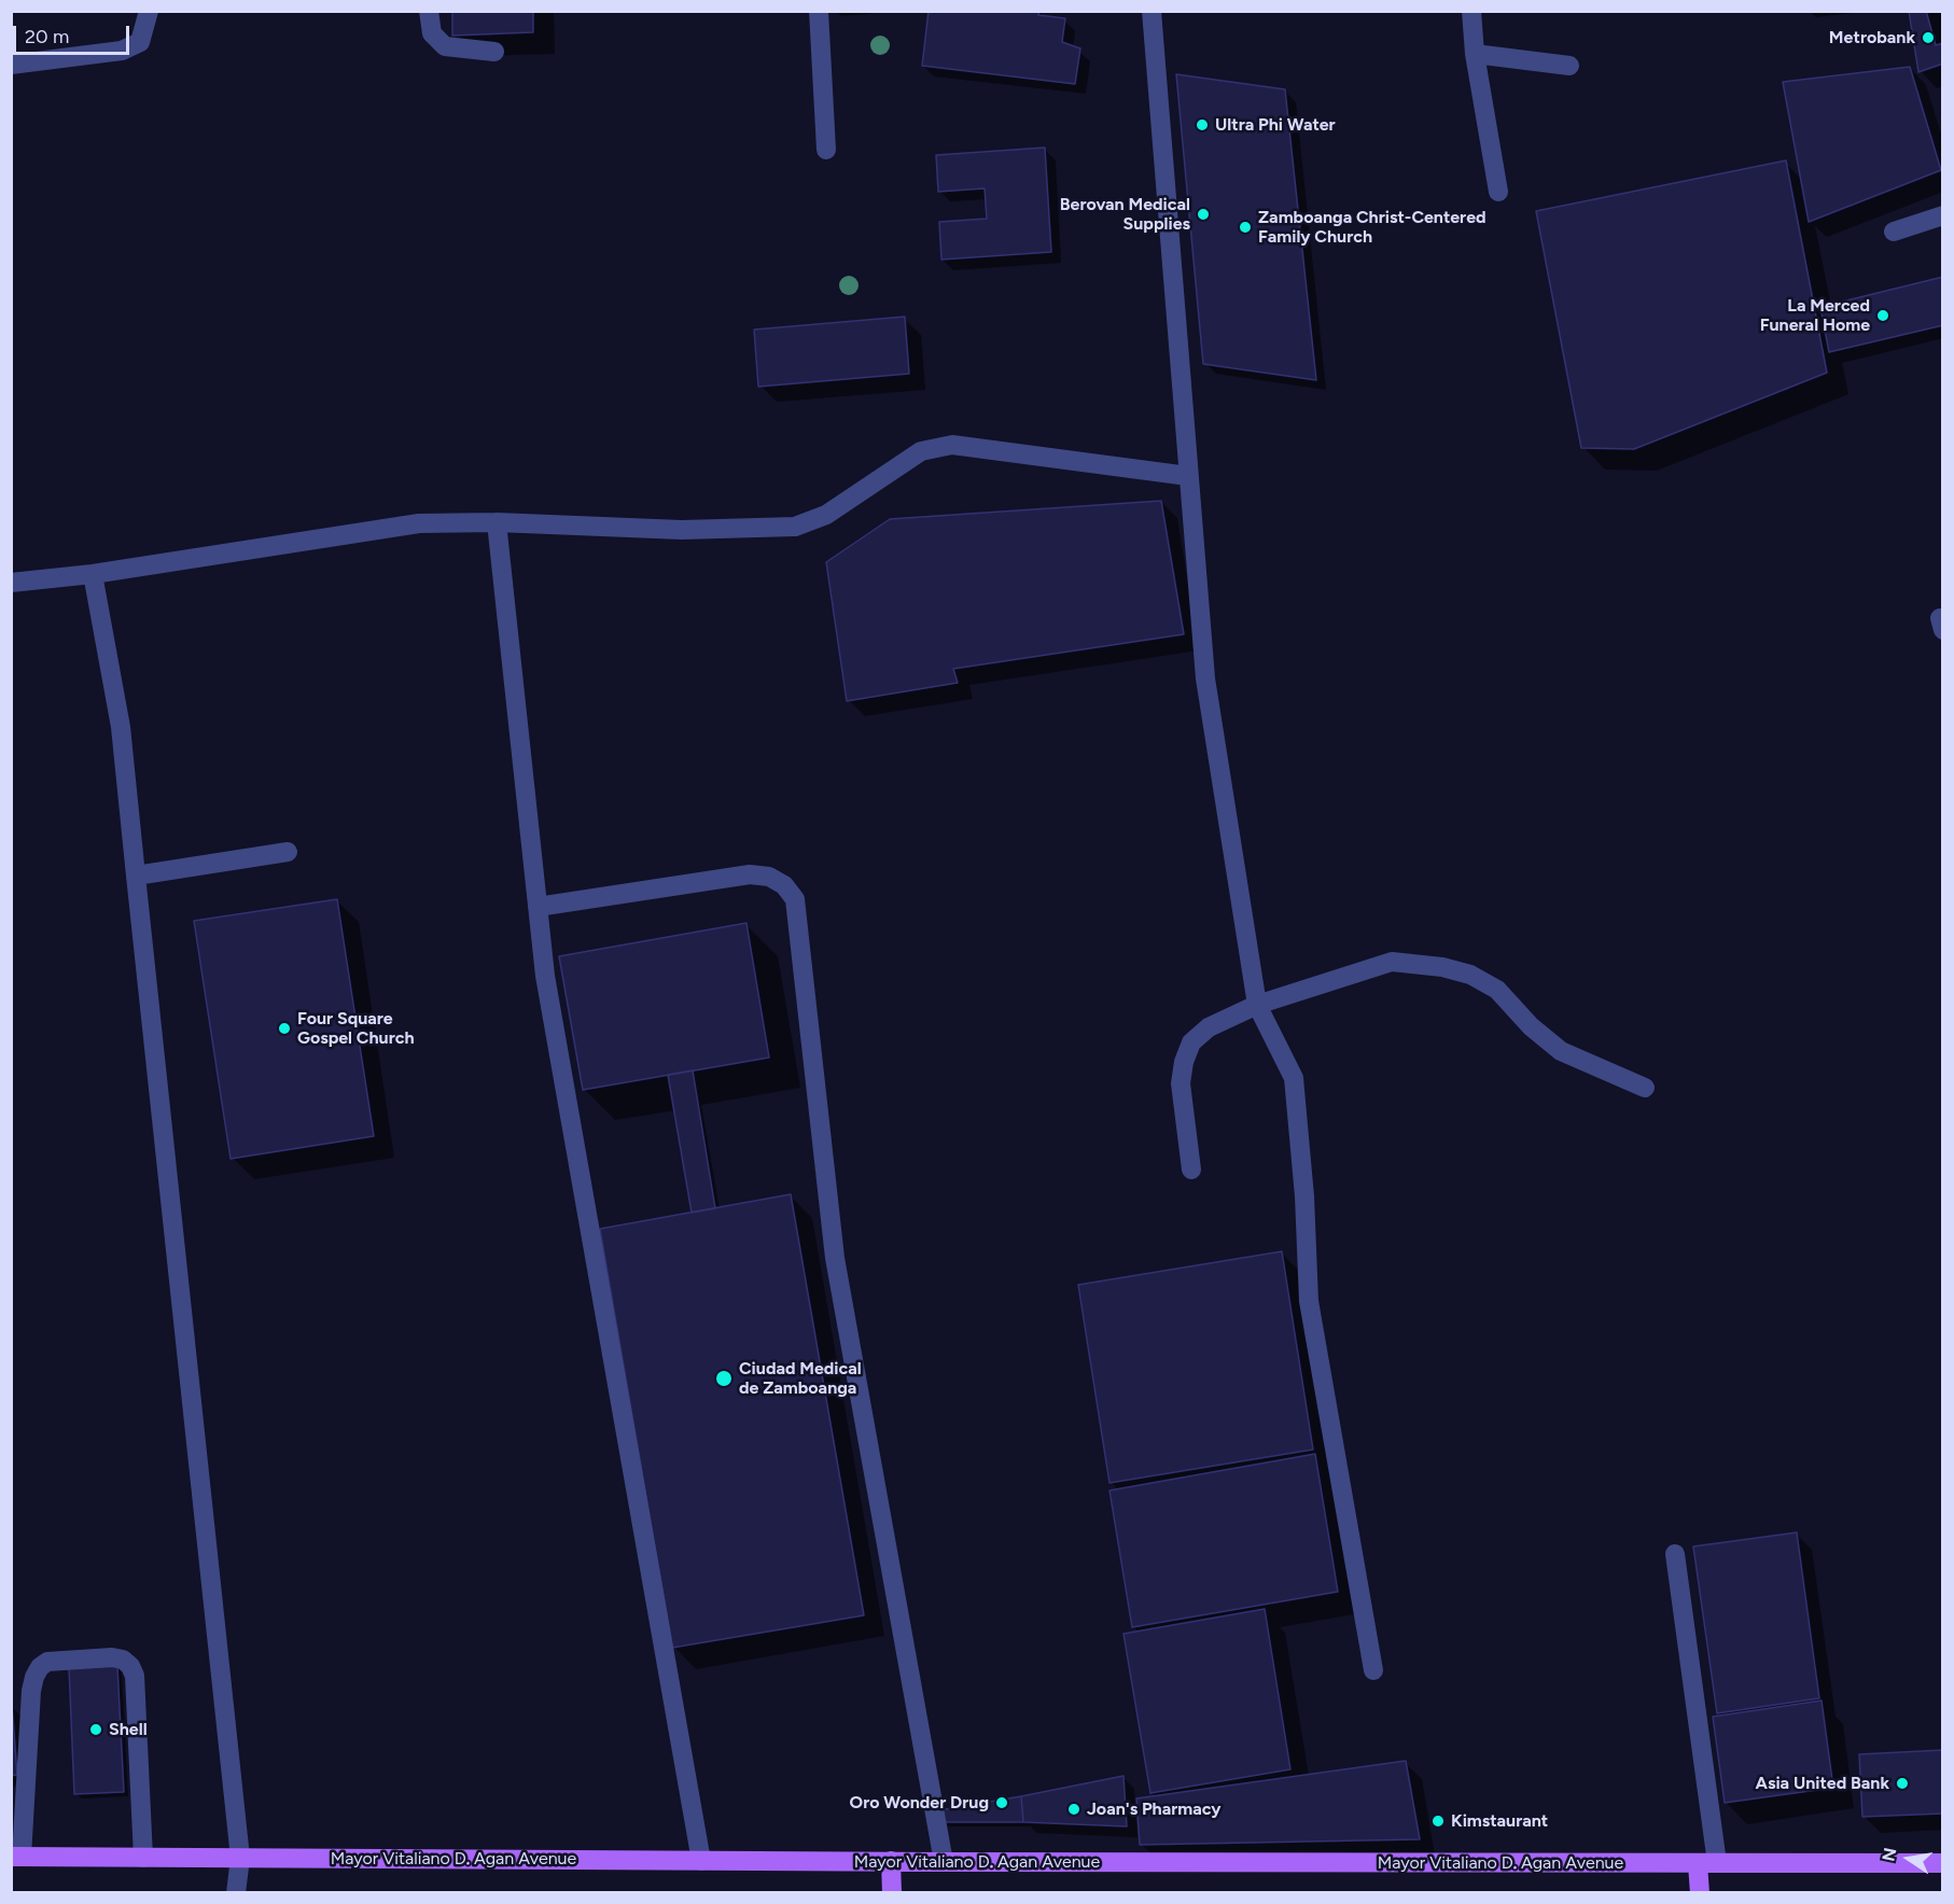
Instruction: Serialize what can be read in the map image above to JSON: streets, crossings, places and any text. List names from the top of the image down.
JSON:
{
  "streets": {
    "main road": ["Mayor Vitaliano D. Agan Avenue"]
  },
  "places": [
    "Metrobank",
    "Ultra Phi Water",
    "Berovan Medical Supplies",
    "Zamboanga Christ-Centered Family Church",
    "La Merced Funeral Home",
    "Four Square Gospel Church",
    "Ciudad Medical de Zamboanga",
    "Shell",
    "Asia United Bank",
    "Oro Wonder Drug",
    "Joan's Pharmacy",
    "Kimstaurant"
  ],
  "scale_bar": "20 m",
  "north": "left"
}
